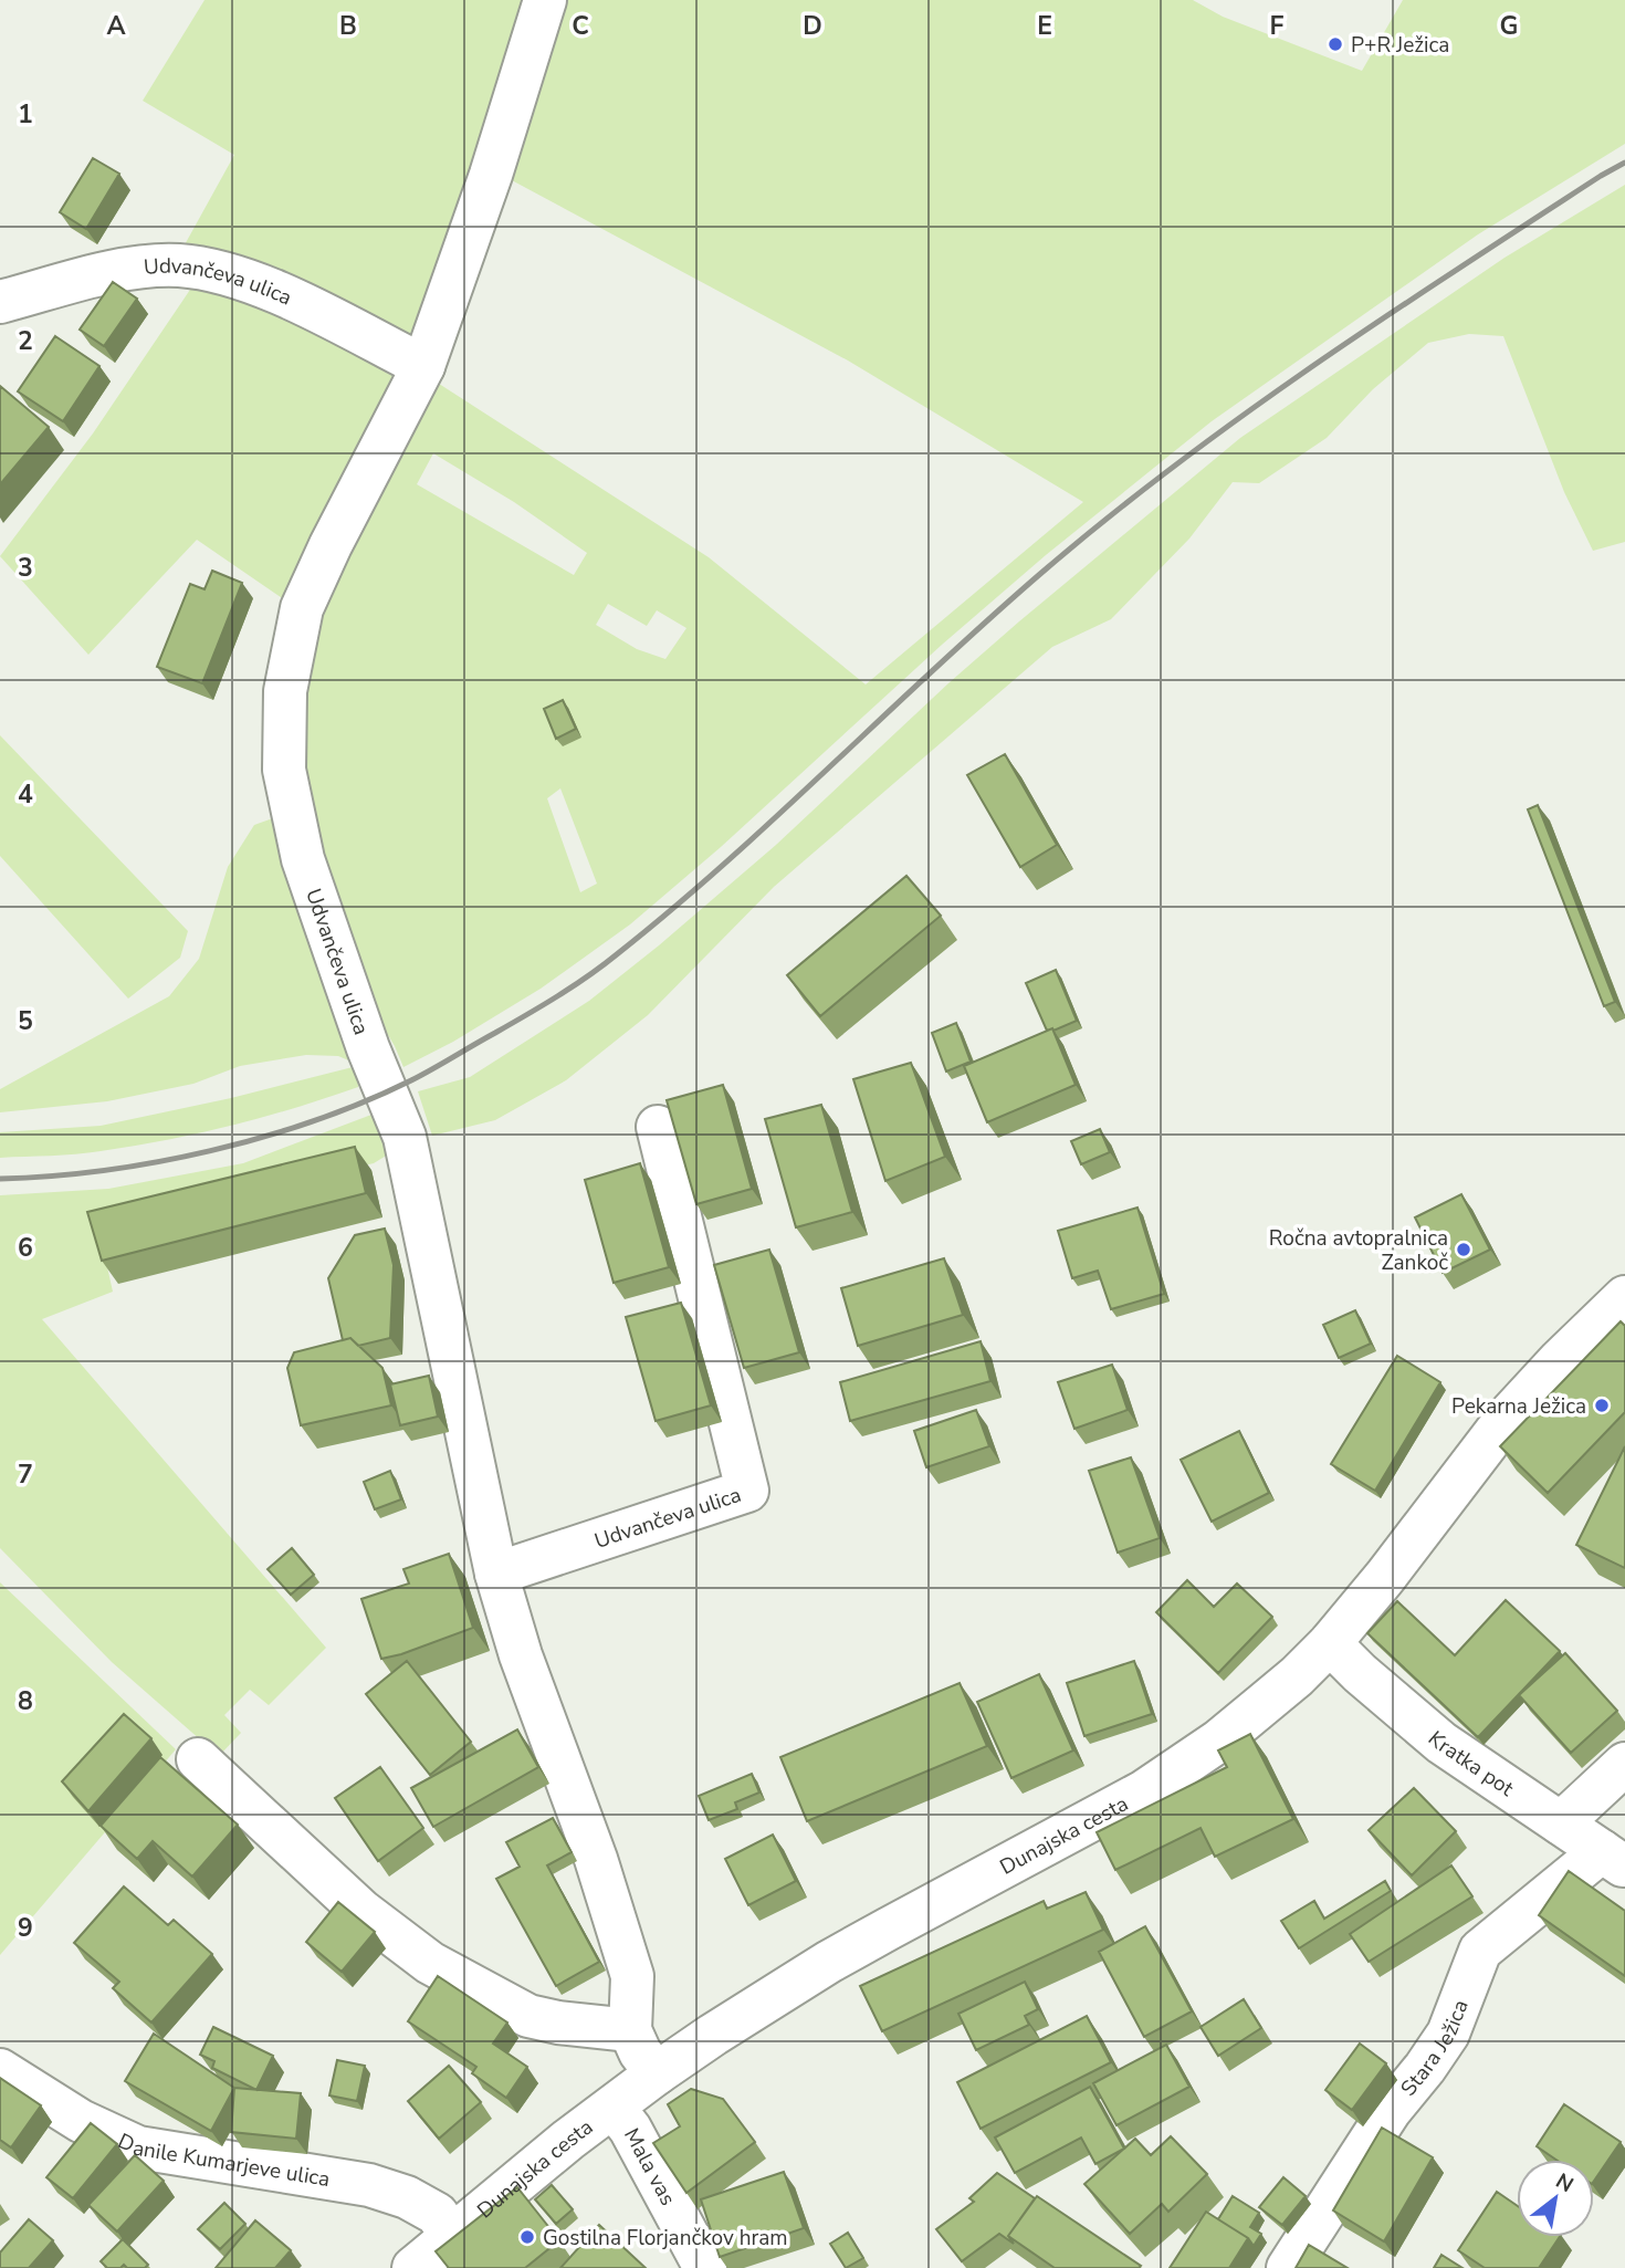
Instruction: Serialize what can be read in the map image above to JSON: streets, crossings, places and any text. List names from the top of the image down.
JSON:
{
  "streets": {
    "street": [
      "Udvančeva ulica",
      "Kratka pot",
      "Dunajska cesta",
      "Stara Ježica",
      "Danile Kumarjeve ulica",
      "Mala vas"
    ]
  },
  "crossings": [
    ["Kratka pot", "Dunajska cesta"],
    ["Kratka pot", "Stara Ježica"],
    ["Dunajska cesta", "Danile Kumarjeve ulica"],
    ["Dunajska cesta", "Mala vas"]
  ],
  "places": [
    "P+R Ježica",
    "Ročna avtopralnica Zankoč",
    "Pekarna Ježica",
    "Gostilna Florjančkov hram"
  ],
  "north": "top right",
  "grid": {
    "columns": [
      "A",
      "B",
      "C",
      "D",
      "E",
      "F",
      "G"
    ],
    "rows": [
      "1",
      "2",
      "3",
      "4",
      "5",
      "6",
      "7",
      "8",
      "9"
    ]
  }
}
